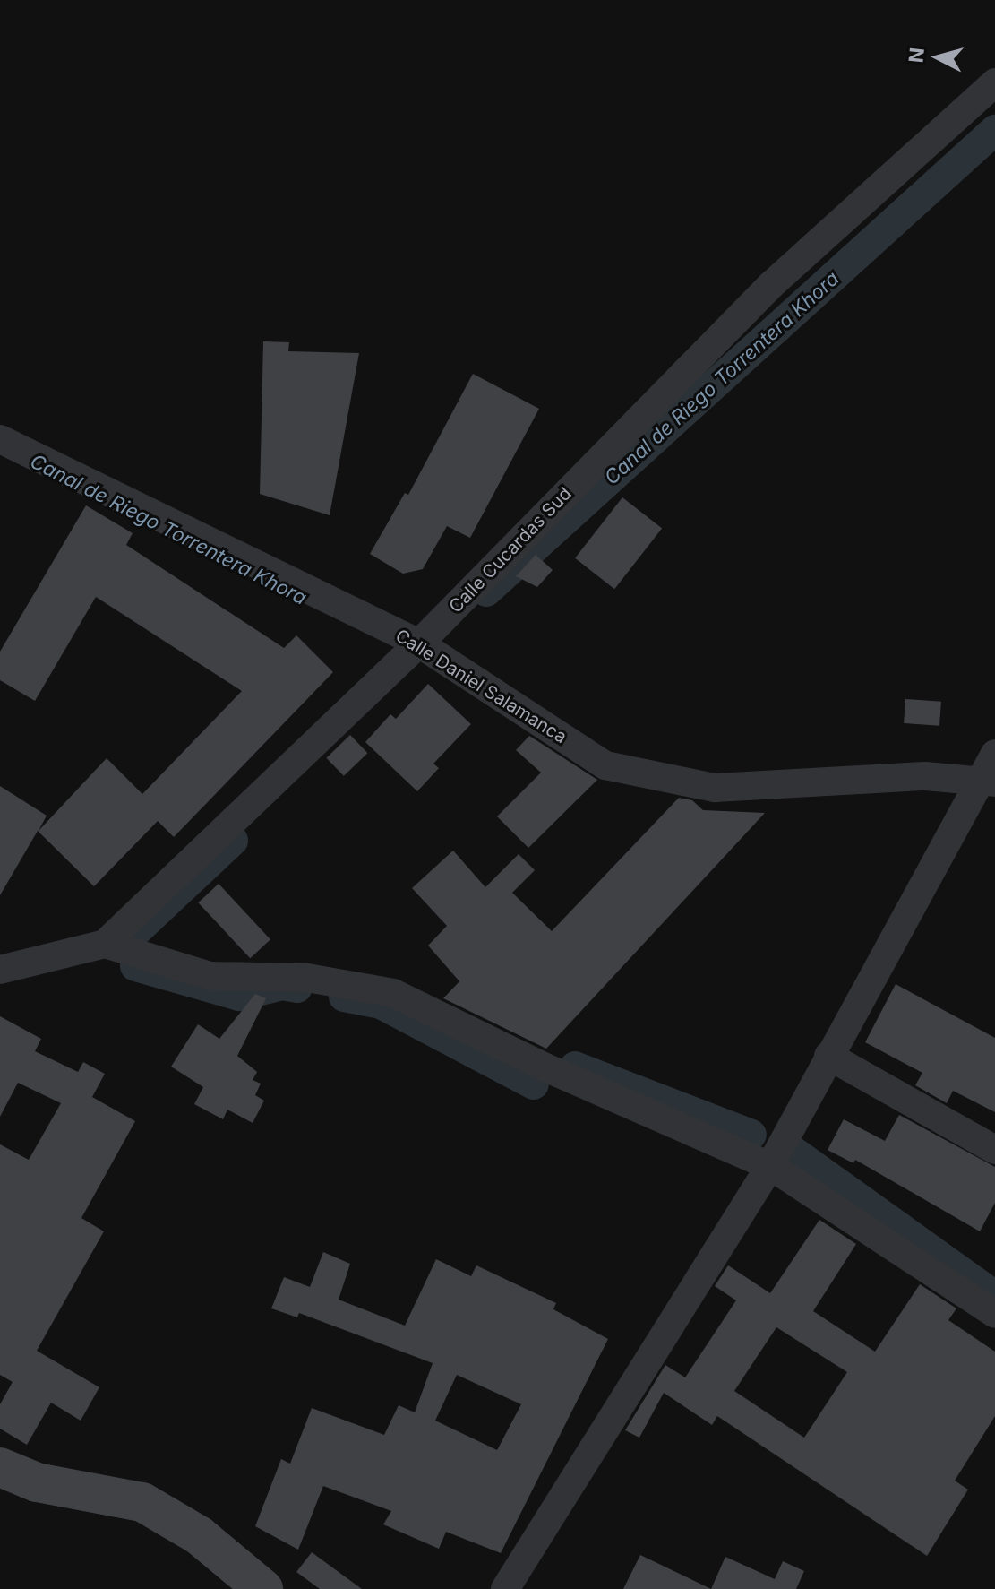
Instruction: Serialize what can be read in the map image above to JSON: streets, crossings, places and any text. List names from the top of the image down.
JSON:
{
  "streets": {
    "street": ["Calle Cucardas Sud", "Calle Daniel Salamanca"]
  },
  "crossings": [
    ["Calle Cucardas Sud", "Calle Daniel Salamanca"]
  ],
  "water": ["Canal de Riego Torrentera Khora"],
  "north": "left"
}
